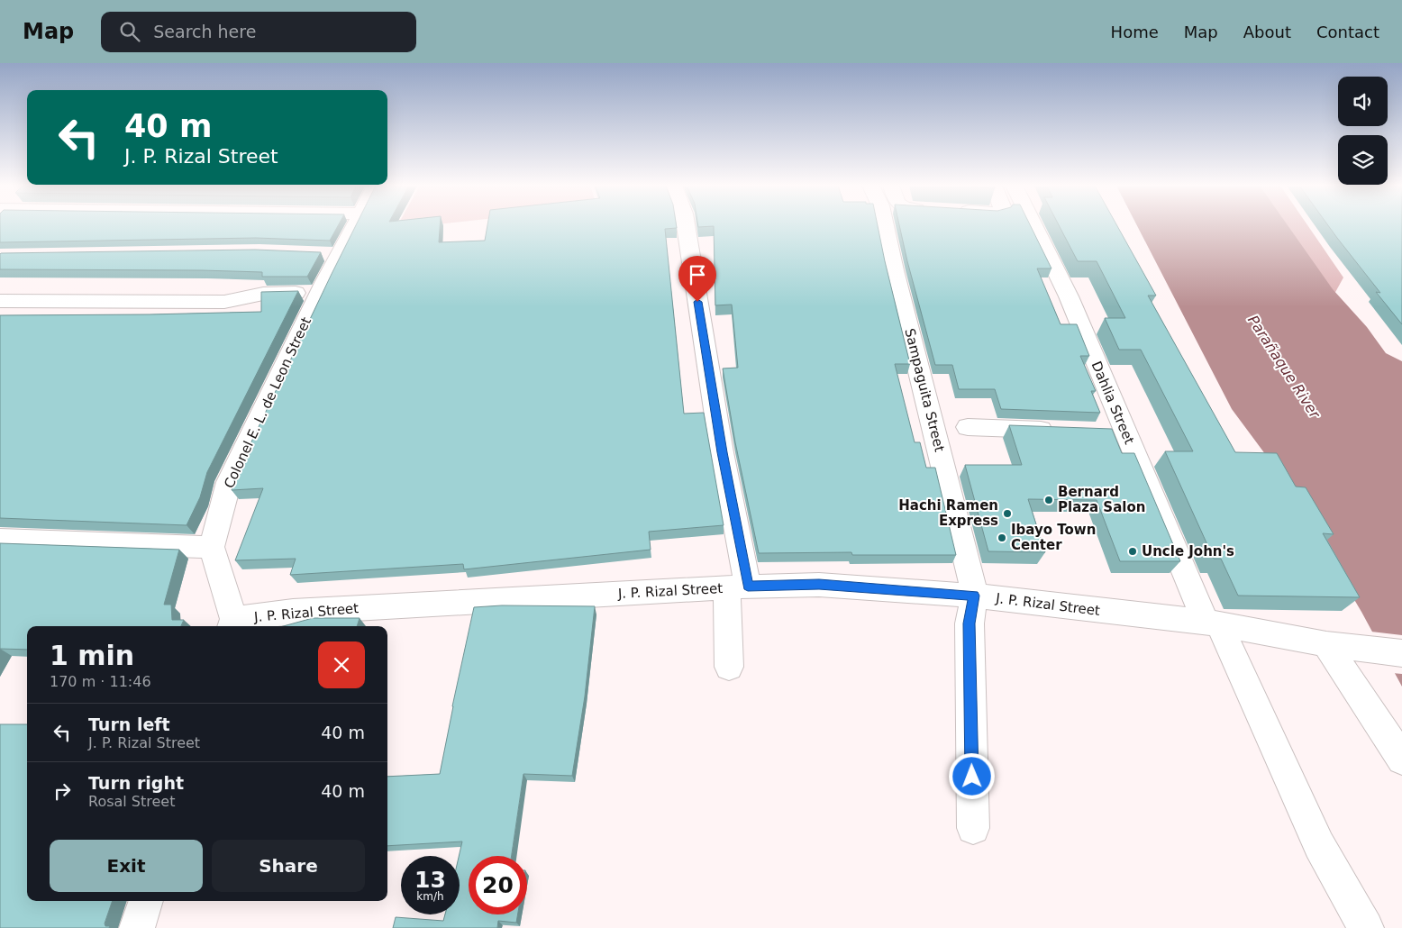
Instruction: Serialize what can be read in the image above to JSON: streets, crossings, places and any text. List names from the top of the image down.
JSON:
{
  "streets": {
    "street": [
      "Sampaguita Street",
      "Colonel E. L. de Leon Street",
      "Dahlia Street",
      "J. P. Rizal Street"
    ]
  },
  "crossings": [
    ["Sampaguita Street", "J. P. Rizal Street"],
    ["Dahlia Street", "J. P. Rizal Street"]
  ],
  "water": ["Parañaque River"],
  "places": [
    "Bernard Plaza Salon",
    "Hachi Ramen Express",
    "Ibayo Town Center",
    "Uncle John's"
  ],
  "page": {
    "header": "Map",
    "search": "Search here",
    "nav": [
      "Home",
      "Map",
      "About",
      "Contact"
    ],
    "turn": ["40 m", "J. P. Rizal Street"],
    "heading": ["1 min", "170 m · 11:46"],
    "list": [
      {
        "name": "Turn left",
        "note": "J. P. Rizal Street",
        "value": "40 m"
      },
      {
        "name": "Turn right",
        "note": "Rosal Street",
        "value": "40 m"
      }
    ],
    "buttons": ["Exit", "Share"],
    "speed": "13 km/h",
    "limit": "20"
  }
}
